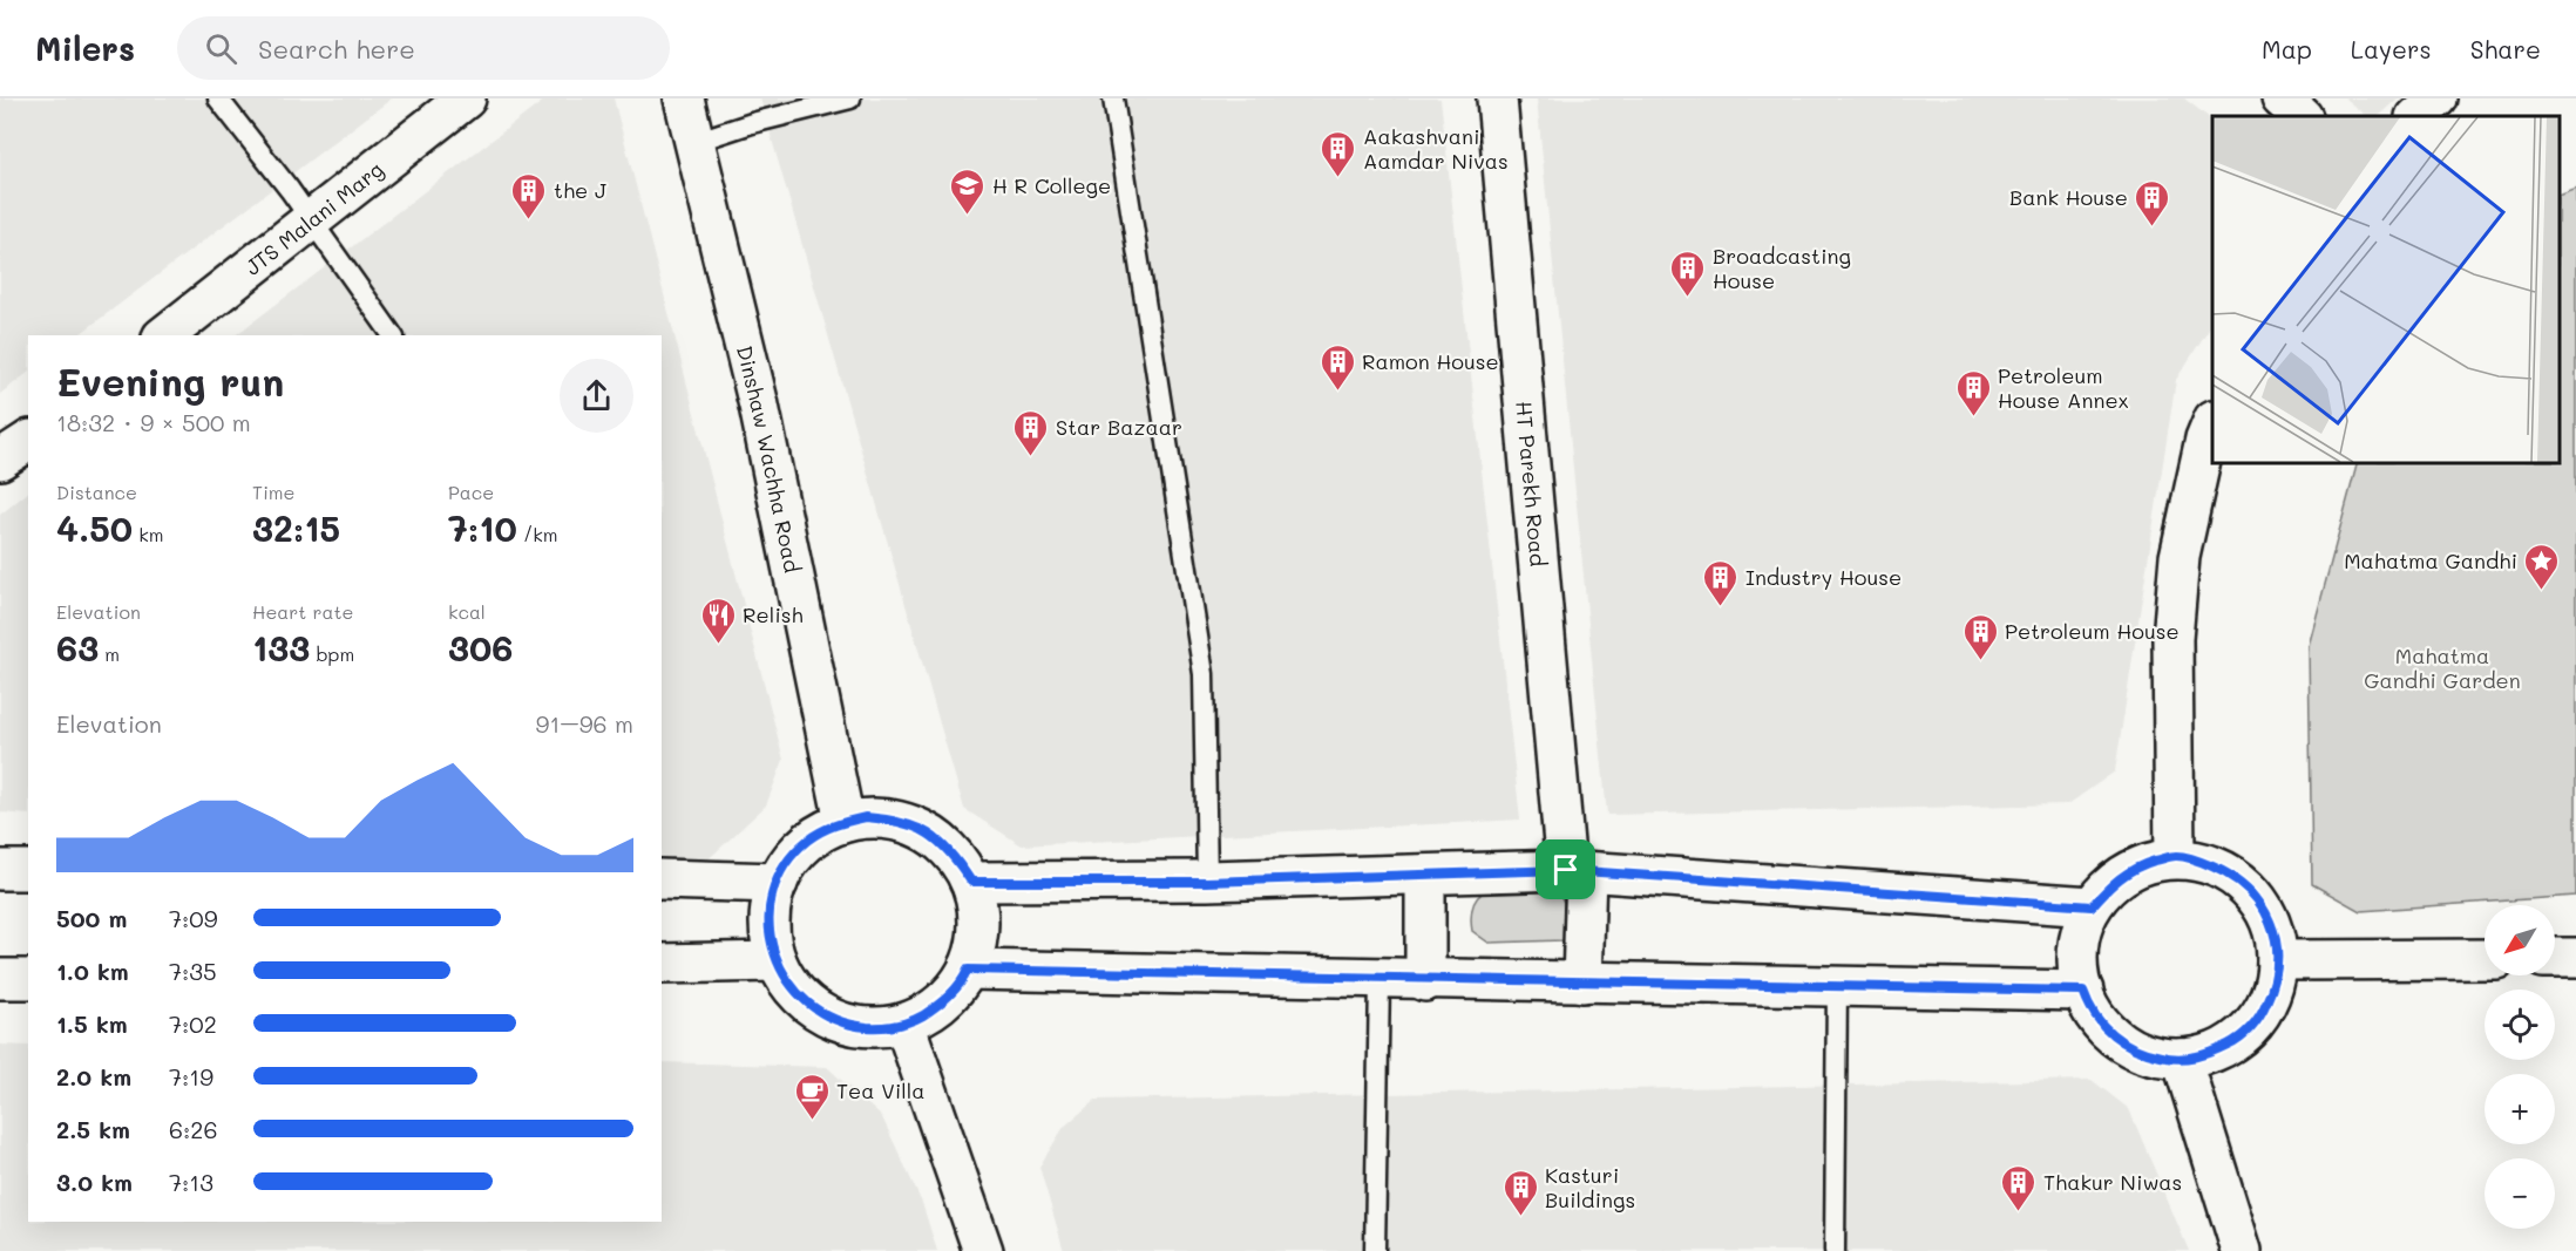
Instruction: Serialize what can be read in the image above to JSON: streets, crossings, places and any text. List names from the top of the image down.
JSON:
{
  "streets": {
    "street": ["JTS Malani Marg", "Dinshaw Wachha Road", "HT Parekh Road"]
  },
  "parks": ["Mahatma Gandhi Garden"],
  "places": {
    "building": [
      "Aakashvani Aamdar Nivas",
      "the J",
      "Bank House",
      "Broadcasting House",
      "Ramon House",
      "Petroleum House Annex",
      "Star Bazaar",
      "Industry House",
      "Petroleum House",
      "Thakur Niwas",
      "Kasturi Buildings"
    ],
    "school or university": ["H R College"],
    "place": ["Mahatma Gandhi"],
    "restaurant": ["Relish"],
    "cafe": ["Tea Villa"]
  },
  "north": "bottom left",
  "page": {
    "header": "Milers",
    "search": "Search here",
    "nav": ["Map", "Layers", "Share"],
    "heading": ["Evening run", "18:32 · 9 × 500 m"],
    "stats": [
      ["Distance", "4.50 km"],
      ["Time", "32:15"],
      ["Pace", "7:10 /km"],
      ["Elevation", "63 m"],
      ["Heart rate", "133 bpm"],
      ["kcal", "306"]
    ],
    "chart": ["Elevation", "91–96 m"],
    "list": [
      {
        "name": "500 m",
        "note": "7:09"
      },
      {
        "name": "1.0 km",
        "note": "7:35"
      },
      {
        "name": "1.5 km",
        "note": "7:02"
      },
      {
        "name": "2.0 km",
        "note": "7:19"
      },
      {
        "name": "2.5 km",
        "note": "6:26"
      },
      {
        "name": "3.0 km",
        "note": "7:13"
      }
    ],
    "map_buttons": ["+", "−"]
  }
}
